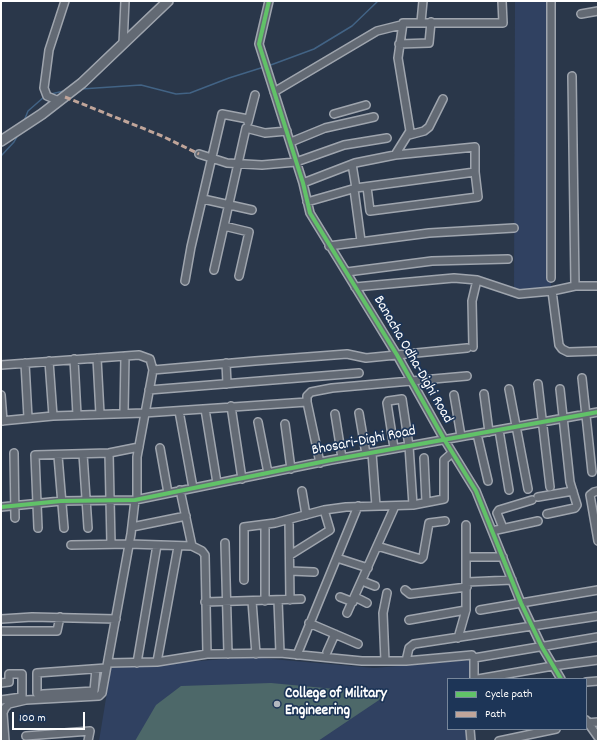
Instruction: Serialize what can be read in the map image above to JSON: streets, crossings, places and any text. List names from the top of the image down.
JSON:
{
  "streets": {
    "street": ["Banacha Odha-Dighi Road", "Bhosari-Dighi Road"]
  },
  "crossings": [
    ["Banacha Odha-Dighi Road", "Bhosari-Dighi Road"]
  ],
  "places": ["College of Military Engineering"],
  "legend": ["Cycle path", "Path"],
  "scale_bar": "100 m"
}
